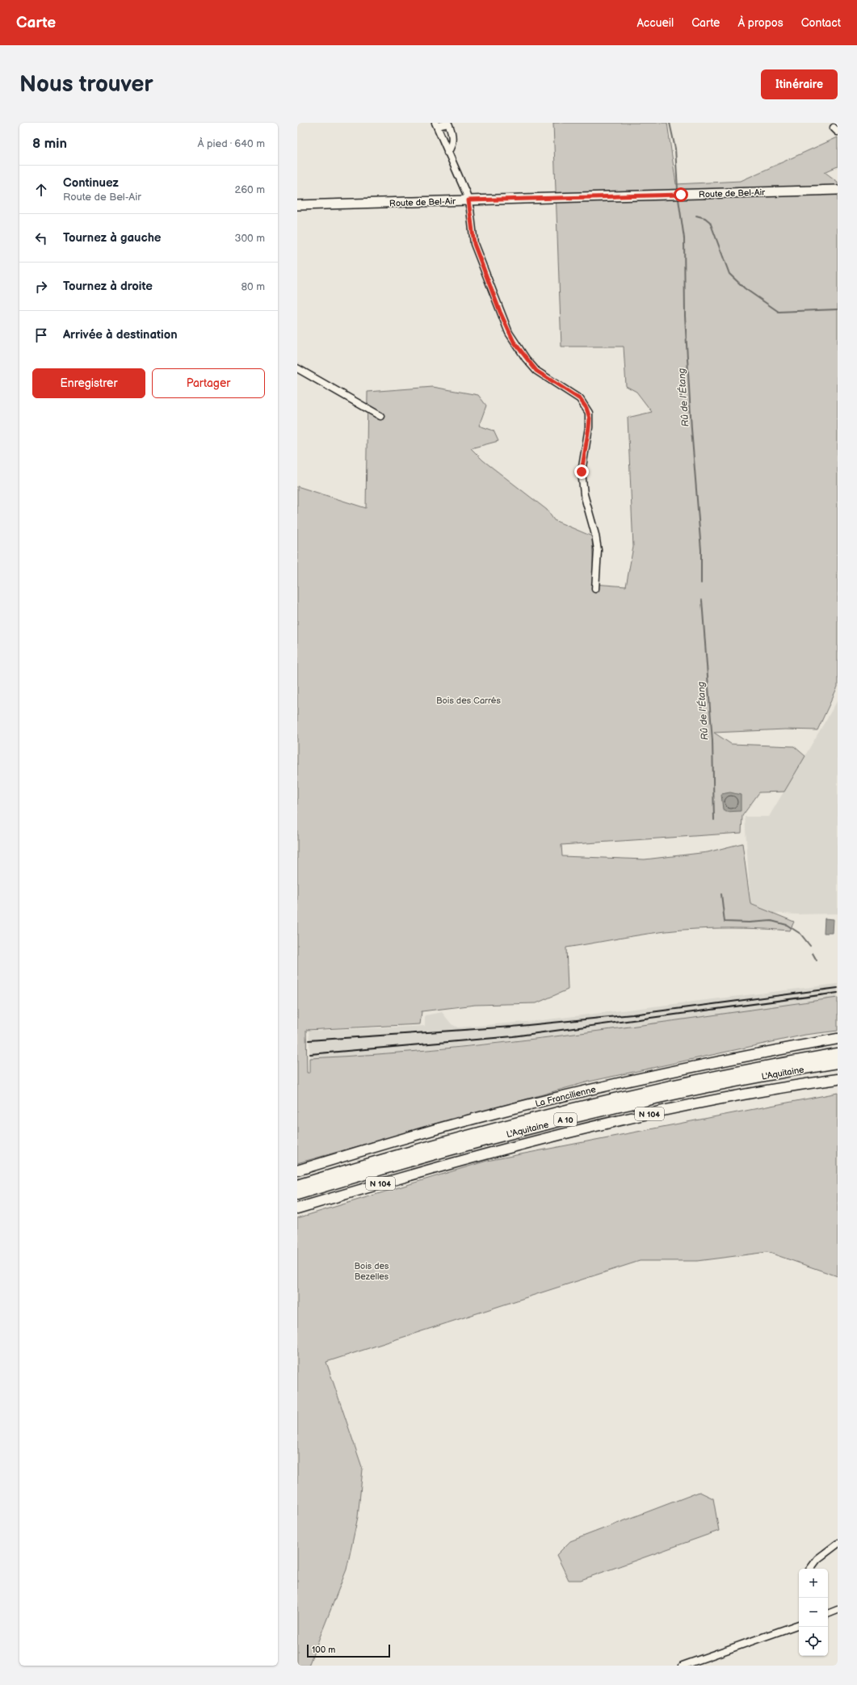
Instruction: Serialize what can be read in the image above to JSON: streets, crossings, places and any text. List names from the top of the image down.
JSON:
{
  "streets": {
    "highway": [
      "L'Aquitaine",
      "La Francilienne",
      "N 104",
      "A 10"
    ],
    "main road": ["Route de Bel-Air"]
  },
  "water": ["Rû de l'Étang"],
  "parks": ["Bois des Carrés", "Bois des Bezelles"],
  "scale_bar": "100 m",
  "page": {
    "header": "Carte",
    "nav": [
      "Accueil",
      "Carte",
      "À propos",
      "Contact"
    ],
    "buttons": [
      "Itinéraire",
      ["Enregistrer", "Partager"]
    ],
    "title": "Nous trouver",
    "heading": ["8 min", "À pied · 640 m"],
    "list": [
      ["Continuez", "Route de Bel-Air", "260 m"],
      ["Tournez à gauche", "300 m"],
      ["Tournez à droite", "80 m"],
      "Arrivée à destination"
    ],
    "map_buttons": ["+", "−"],
    "scale": "100 m"
  }
}
